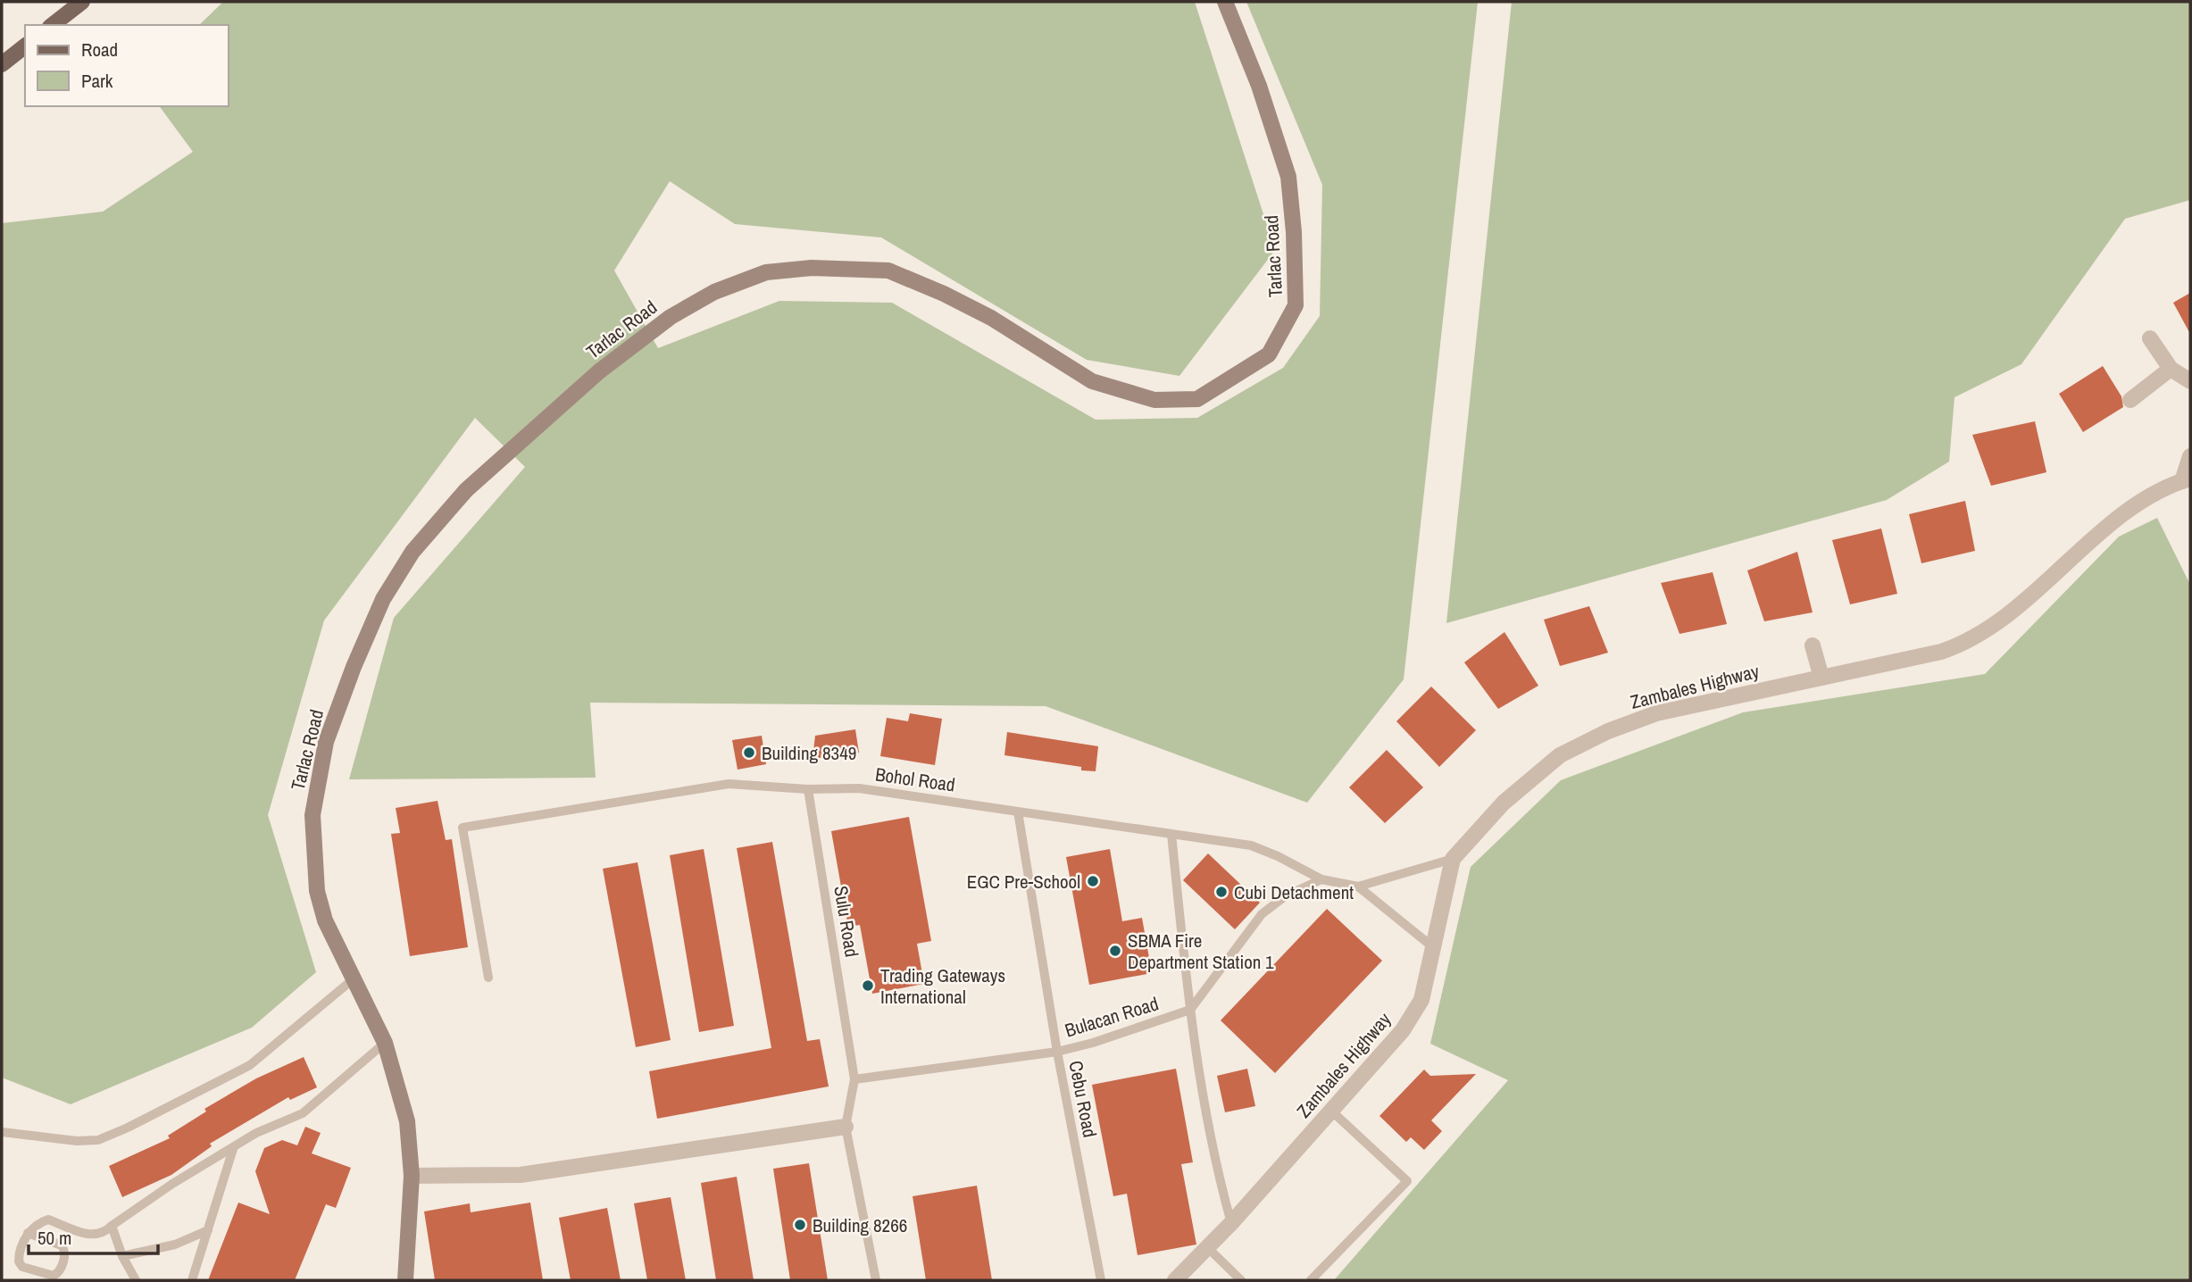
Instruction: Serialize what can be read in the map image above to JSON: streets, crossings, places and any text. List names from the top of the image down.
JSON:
{
  "streets": {
    "main road": ["Tarlac Road"],
    "street": ["Zambales Highway"],
    "lane": [
      "Bohol Road",
      "Sulu Road",
      "Bulacan Road",
      "Cebu Road"
    ]
  },
  "crossings": [
    ["Zambales Highway", "Bohol Road"],
    ["Bohol Road", "Sulu Road"],
    ["Bohol Road", "Cebu Road"],
    ["Sulu Road", "Bulacan Road"],
    ["Bulacan Road", "Cebu Road"]
  ],
  "places": [
    "Building 8349",
    "EGC Pre-School",
    "Cubi Detachment",
    "SBMA Fire Department Station 1",
    "Trading Gateways International",
    "Building 8266"
  ],
  "legend": ["Road", "Park"],
  "scale_bar": "50 m"
}
